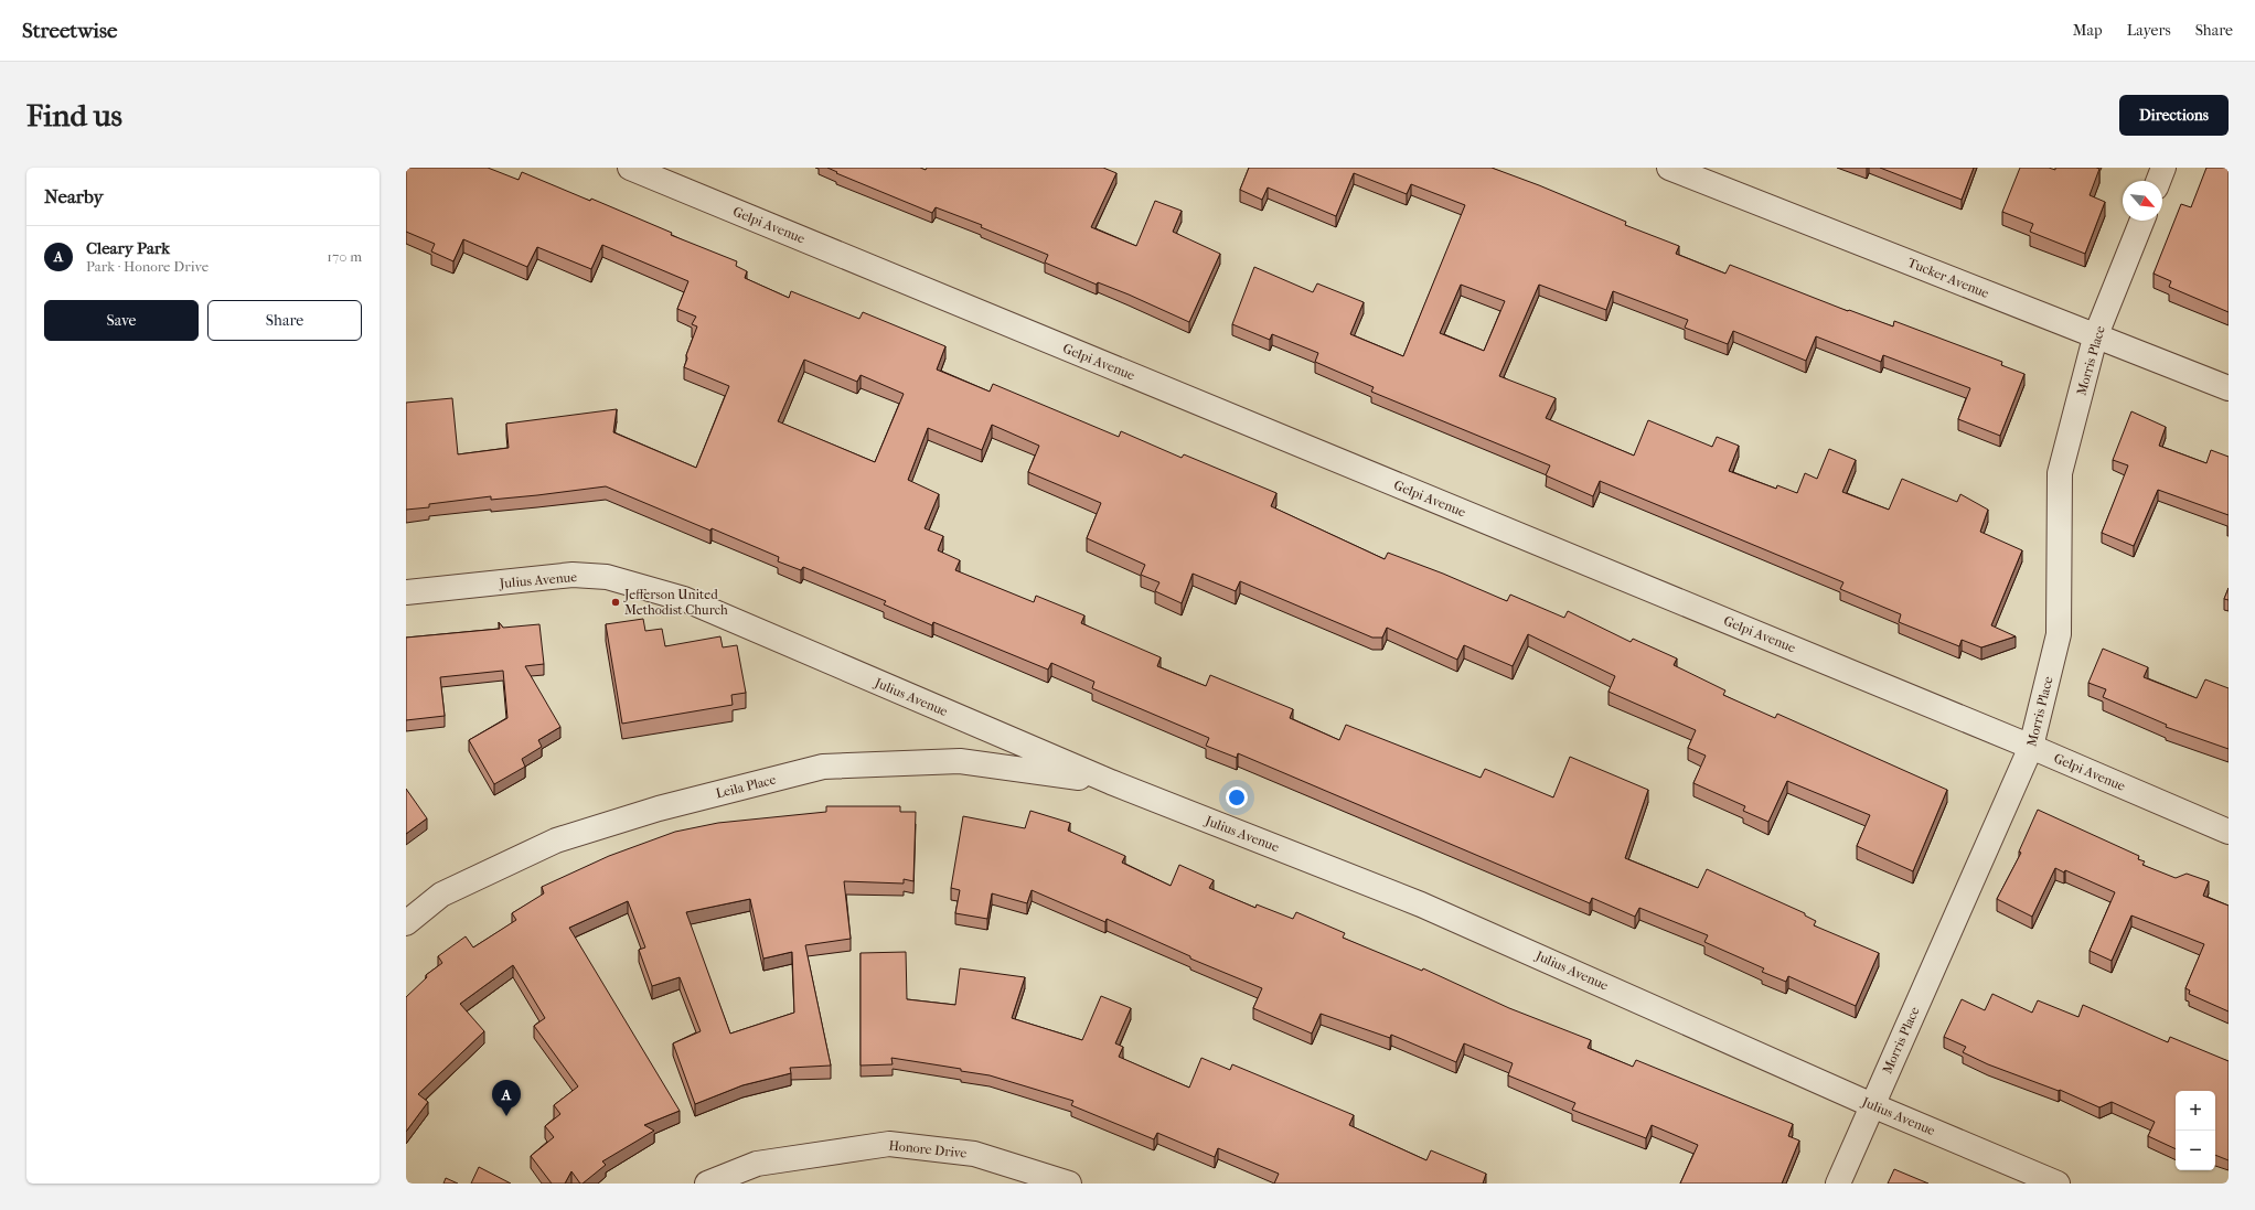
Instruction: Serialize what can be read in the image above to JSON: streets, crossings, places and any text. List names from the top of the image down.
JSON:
{
  "streets": {
    "street": [
      "Gelpi Avenue",
      "Tucker Avenue",
      "Morris Place",
      "Julius Avenue",
      "Leila Place",
      "Honore Drive"
    ]
  },
  "crossings": [
    ["Gelpi Avenue", "Morris Place"],
    ["Tucker Avenue", "Morris Place"],
    ["Morris Place", "Julius Avenue"],
    ["Julius Avenue", "Leila Place"]
  ],
  "places": ["Jefferson United Methodist Church"],
  "north": "bottom right",
  "page": {
    "header": "Streetwise",
    "nav": ["Map", "Layers", "Share"],
    "buttons": [
      "Directions",
      ["Save", "Share"]
    ],
    "title": "Find us",
    "heading": "Nearby",
    "list": [
      {
        "mark": "A",
        "name": "Cleary Park",
        "note": "Park · Honore Drive",
        "value": "170 m"
      }
    ],
    "pins": "A",
    "map_buttons": ["+", "−"]
  }
}
